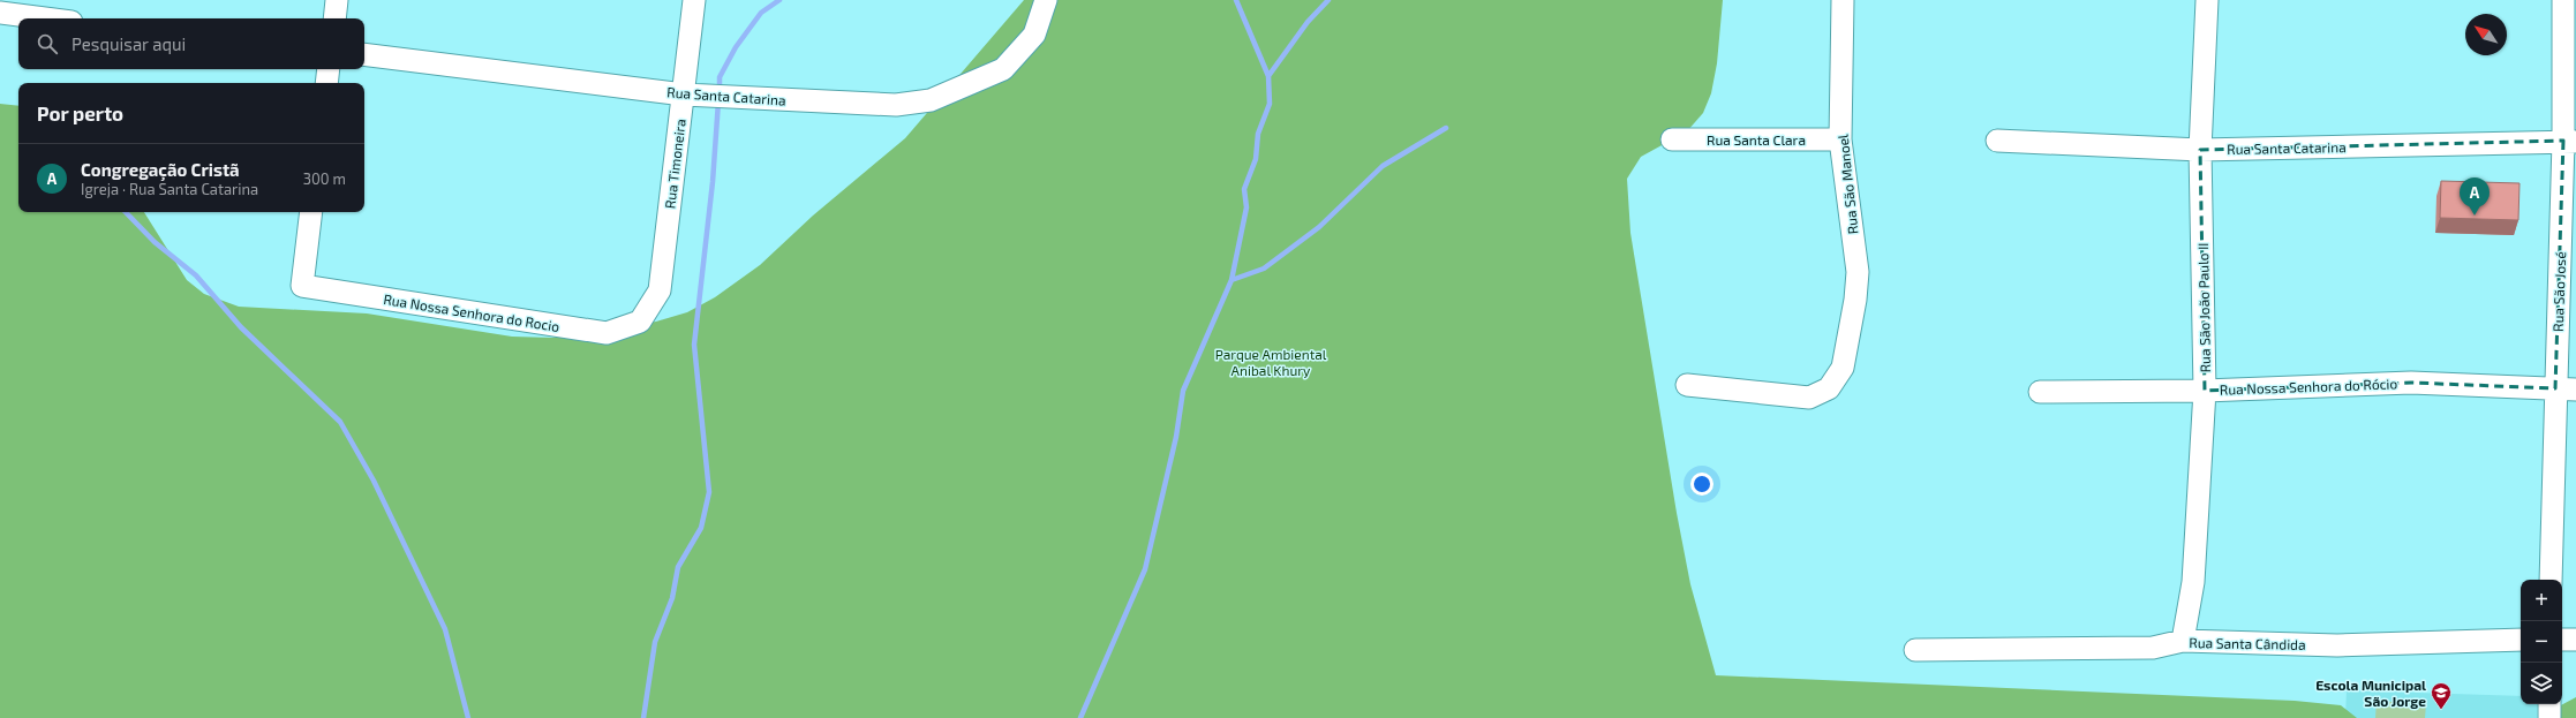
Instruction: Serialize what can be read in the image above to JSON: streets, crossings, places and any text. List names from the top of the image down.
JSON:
{
  "streets": {
    "street": [
      "Rua Santa Catarina",
      "Rua Santa Clara",
      "Rua Timoneira",
      "Rua São Manoel",
      "Rua São José",
      "Rua São João Paulo II",
      "Rua Nossa Senhora do Rocio",
      "Rua Nossa Senhora do Rócio",
      "Rua Santa Cândida"
    ]
  },
  "crossings": [
    ["Rua Santa Catarina", "Rua Timoneira"],
    ["Rua Santa Catarina", "Rua São José"],
    ["Rua Santa Catarina", "Rua São João Paulo II"],
    ["Rua Santa Clara", "Rua São Manoel"],
    ["Rua Timoneira", "Rua Nossa Senhora do Rocio"],
    ["Rua São José", "Rua Nossa Senhora do Rócio"],
    ["Rua São João Paulo II", "Rua Nossa Senhora do Rócio"],
    ["Rua São João Paulo II", "Rua Santa Cândida"]
  ],
  "parks": ["Parque Ambiental Anibal Khury"],
  "places": {
    "school or university": ["Escola Municipal São Jorge"]
  },
  "north": "top left",
  "page": {
    "search": "Pesquisar aqui",
    "heading": "Por perto",
    "list": [
      {
        "mark": "A",
        "name": "Congregação Cristã",
        "note": "Igreja · Rua Santa Catarina",
        "value": "300 m"
      }
    ],
    "pins": "A",
    "map_buttons": ["+", "−"]
  }
}
